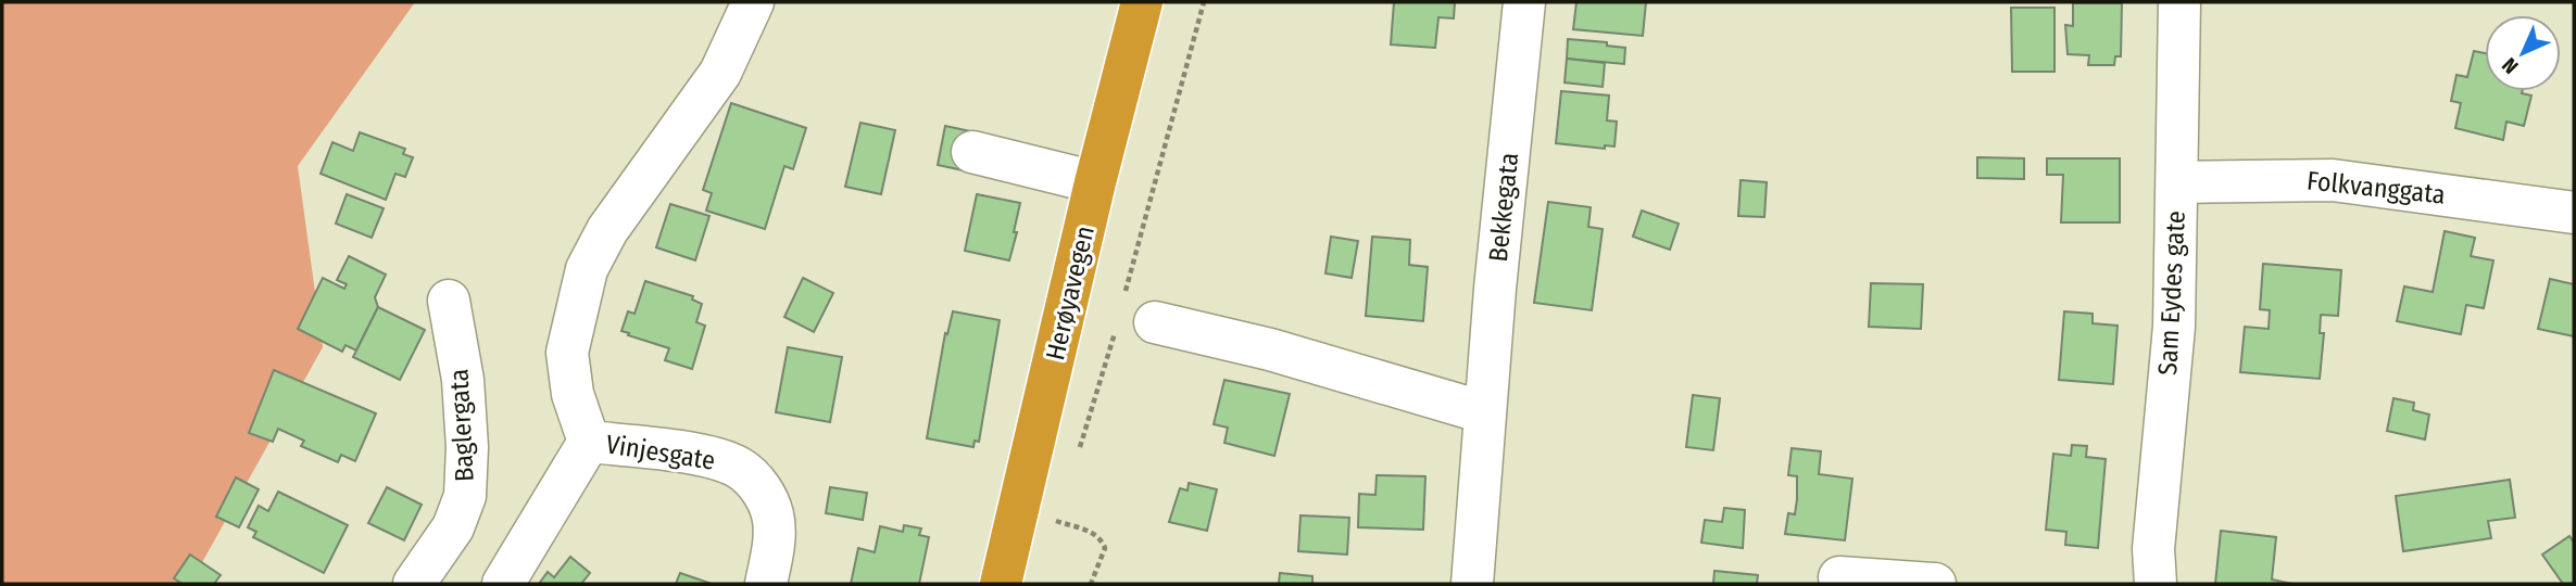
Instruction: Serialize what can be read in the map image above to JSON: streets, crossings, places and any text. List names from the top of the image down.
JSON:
{
  "streets": {
    "highway": ["Herøyavegen"],
    "street": [
      "Folkvanggata",
      "Bekkegata",
      "Sam Eydes gate",
      "Baglergata",
      "Vinjesgate"
    ]
  },
  "crossings": [
    ["Folkvanggata", "Sam Eydes gate"]
  ],
  "north": "bottom left"
}
